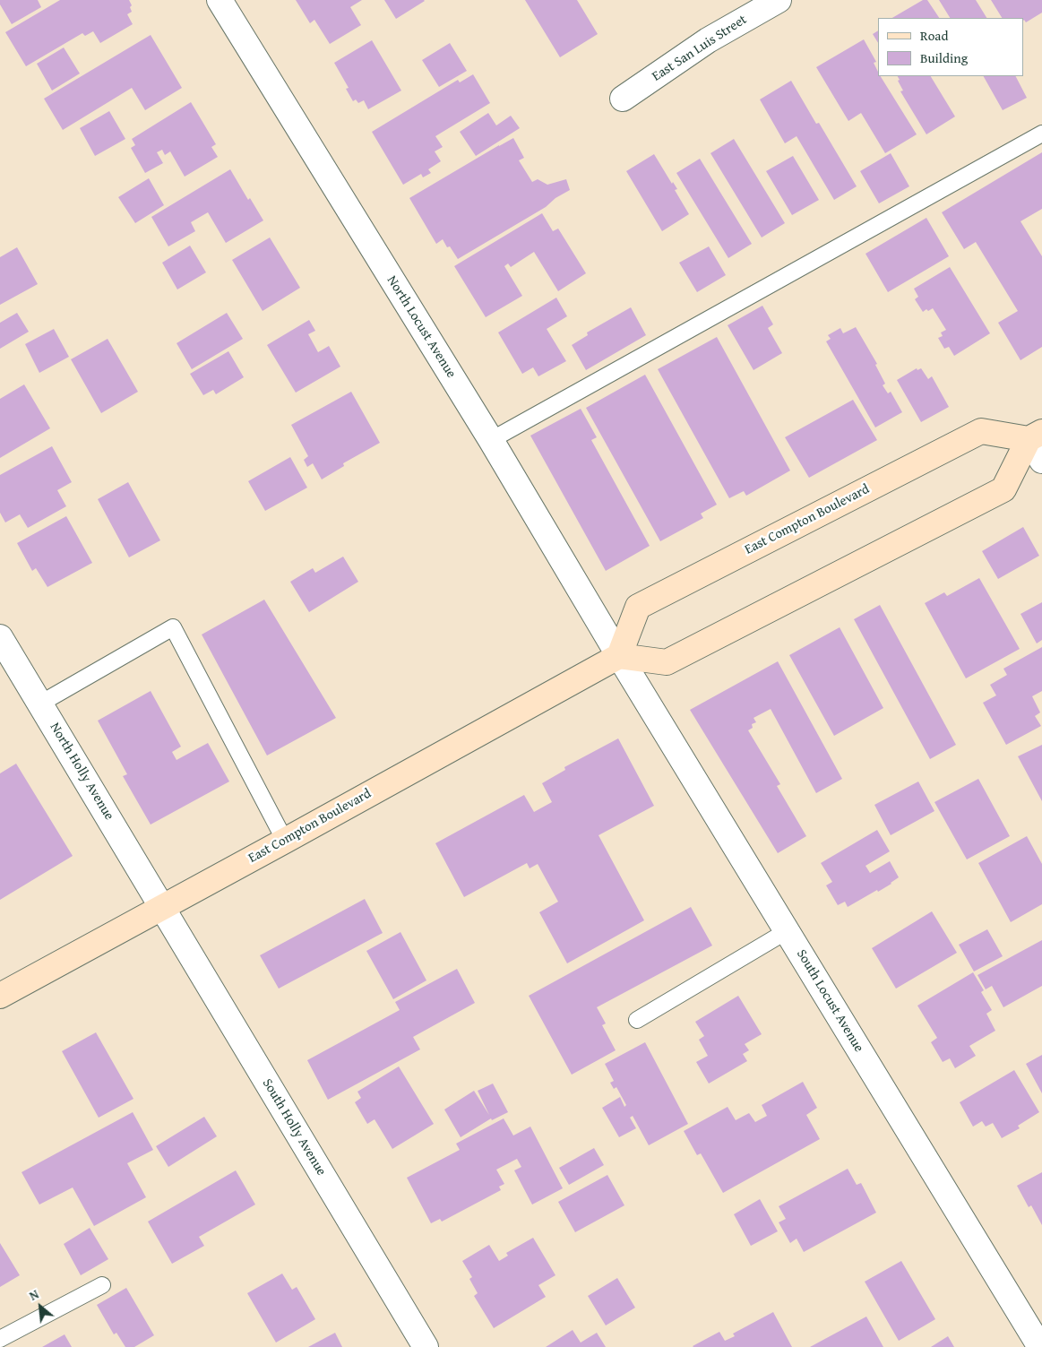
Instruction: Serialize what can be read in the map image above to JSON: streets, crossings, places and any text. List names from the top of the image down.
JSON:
{
  "streets": {
    "main road": ["East Compton Boulevard"],
    "street": [
      "East San Luis Street",
      "North Locust Avenue",
      "North Holly Avenue",
      "South Locust Avenue",
      "South Holly Avenue"
    ]
  },
  "crossings": [
    ["North Locust Avenue", "East Compton Boulevard"],
    ["North Locust Avenue", "South Locust Avenue"],
    ["East Compton Boulevard", "North Holly Avenue"],
    ["East Compton Boulevard", "South Locust Avenue"],
    ["East Compton Boulevard", "South Holly Avenue"],
    ["North Holly Avenue", "South Holly Avenue"]
  ],
  "legend": ["Road", "Building"],
  "north": "top left"
}
